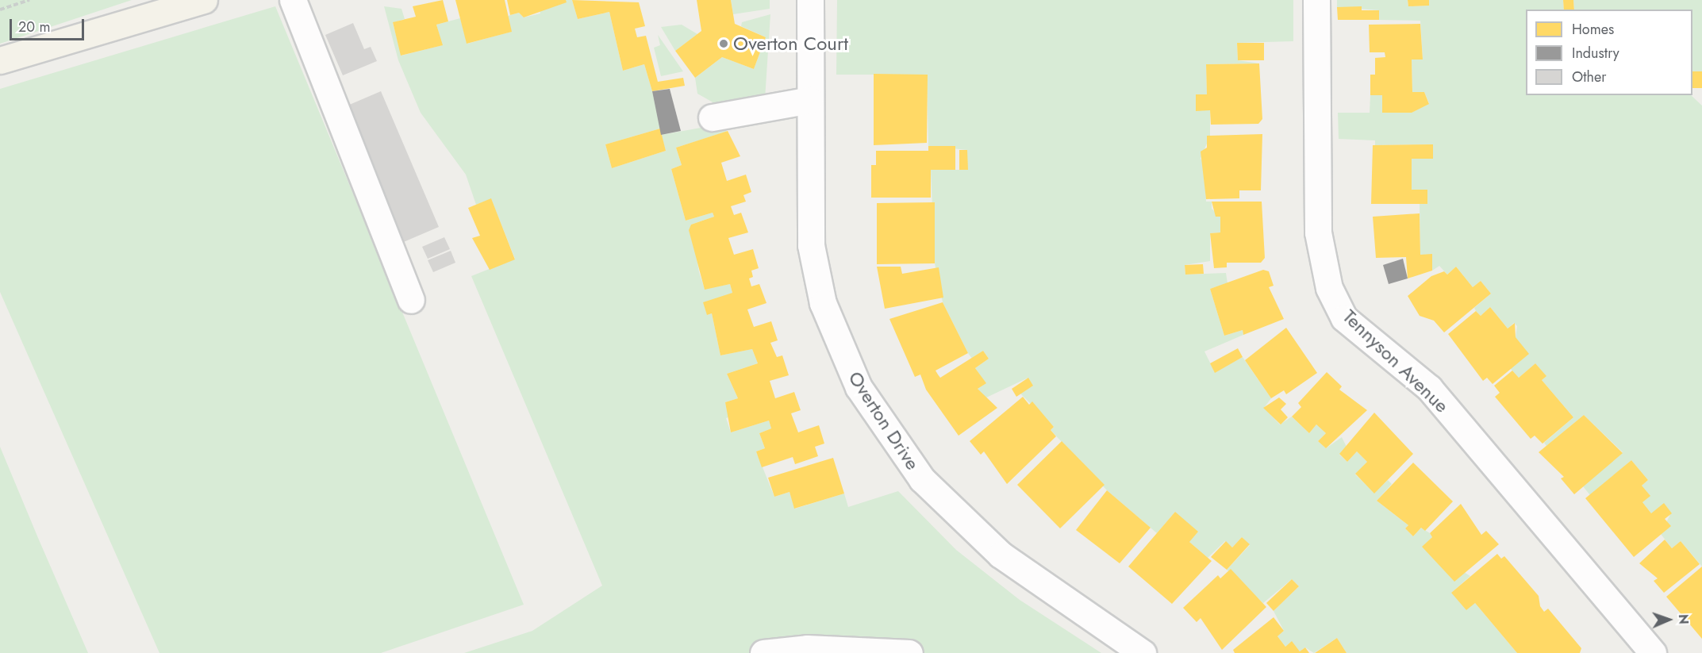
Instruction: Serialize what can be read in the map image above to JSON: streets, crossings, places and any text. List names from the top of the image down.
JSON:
{
  "streets": {
    "street": ["Tennyson Avenue", "Overton Drive"]
  },
  "places": ["Overton Court"],
  "legend": ["Homes", "Industry", "Other"],
  "scale_bar": "20 m",
  "north": "right"
}
